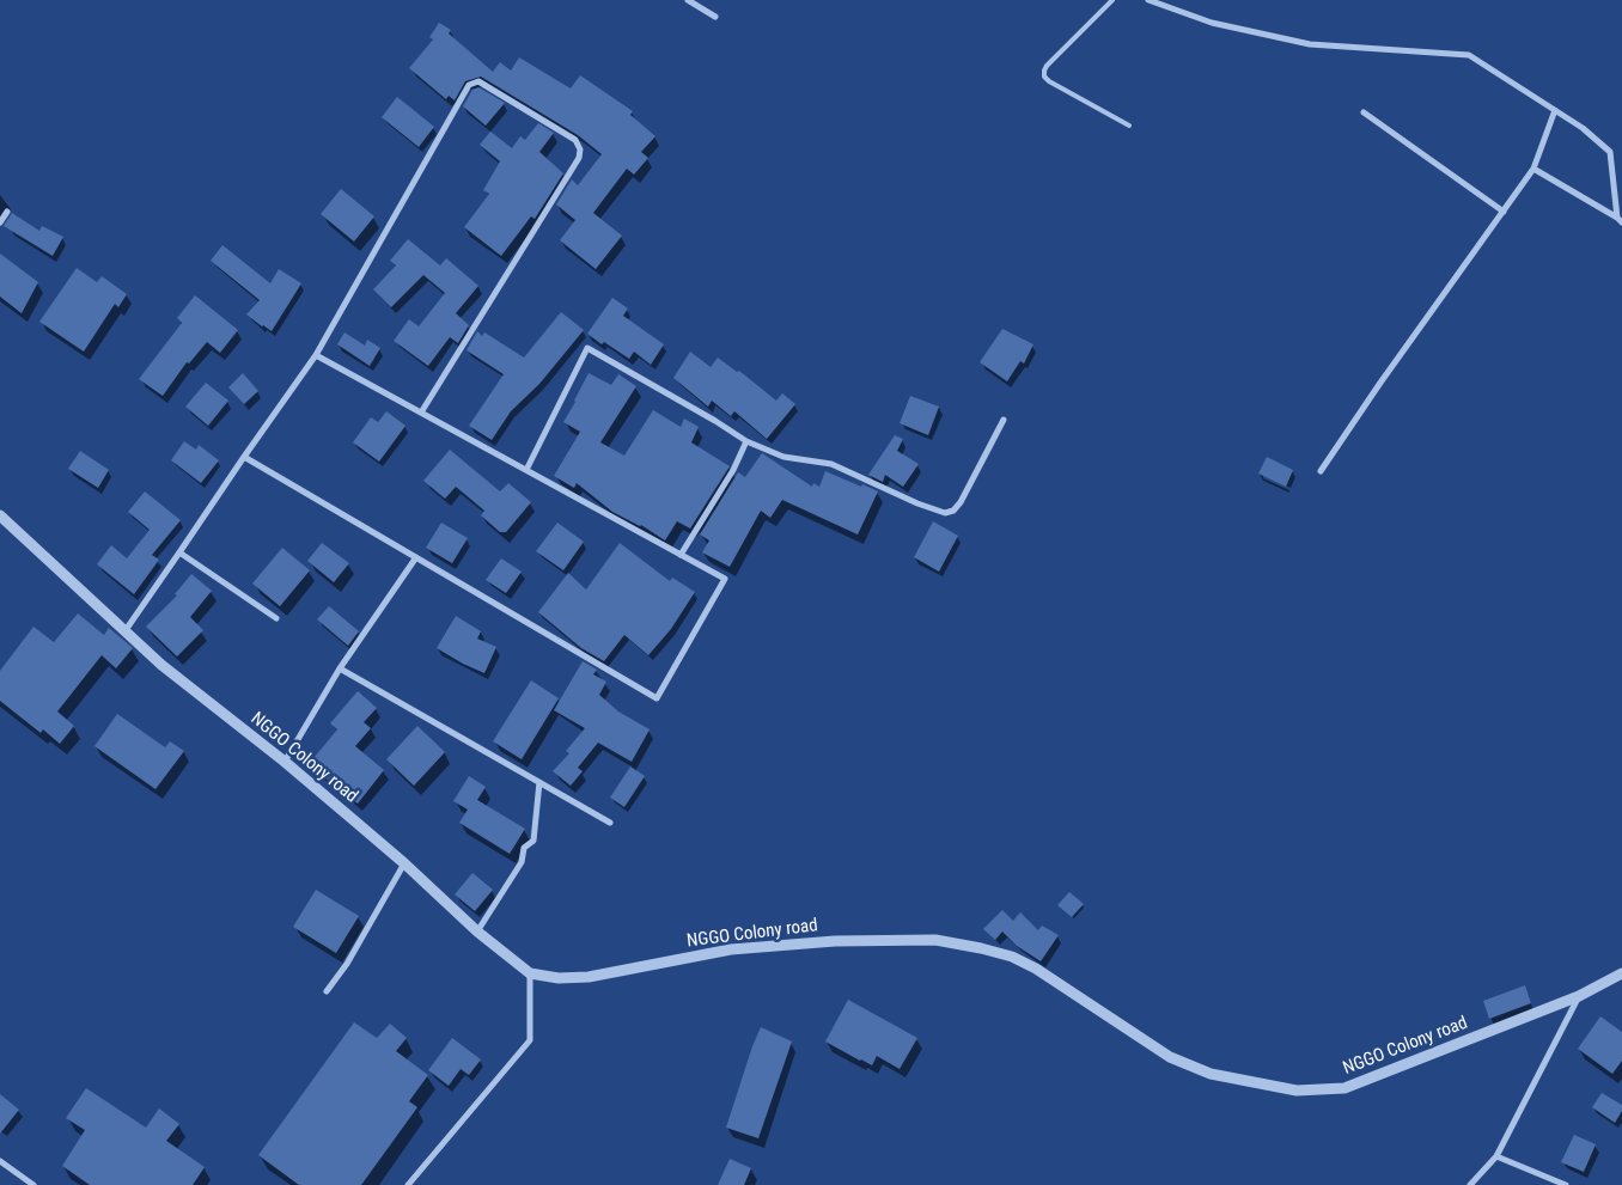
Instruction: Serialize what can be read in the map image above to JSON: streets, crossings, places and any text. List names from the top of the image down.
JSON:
{
  "streets": {
    "street": ["NGGO Colony road"]
  }
}
